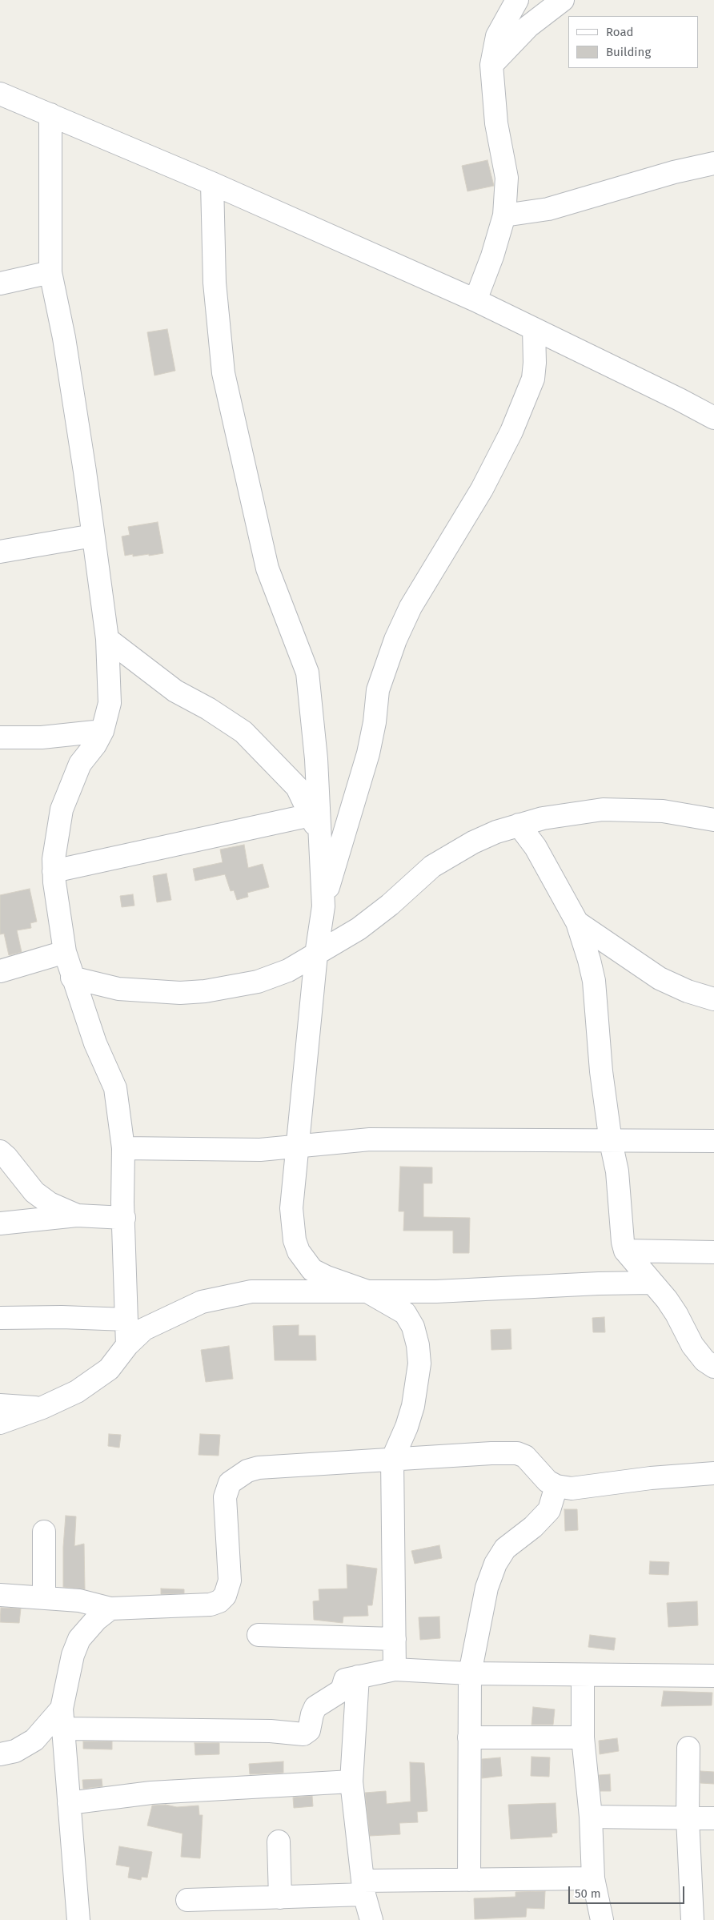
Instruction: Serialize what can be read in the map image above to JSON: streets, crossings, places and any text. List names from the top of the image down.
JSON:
{
  "legend": ["Road", "Building"],
  "scale_bar": "50 m"
}
